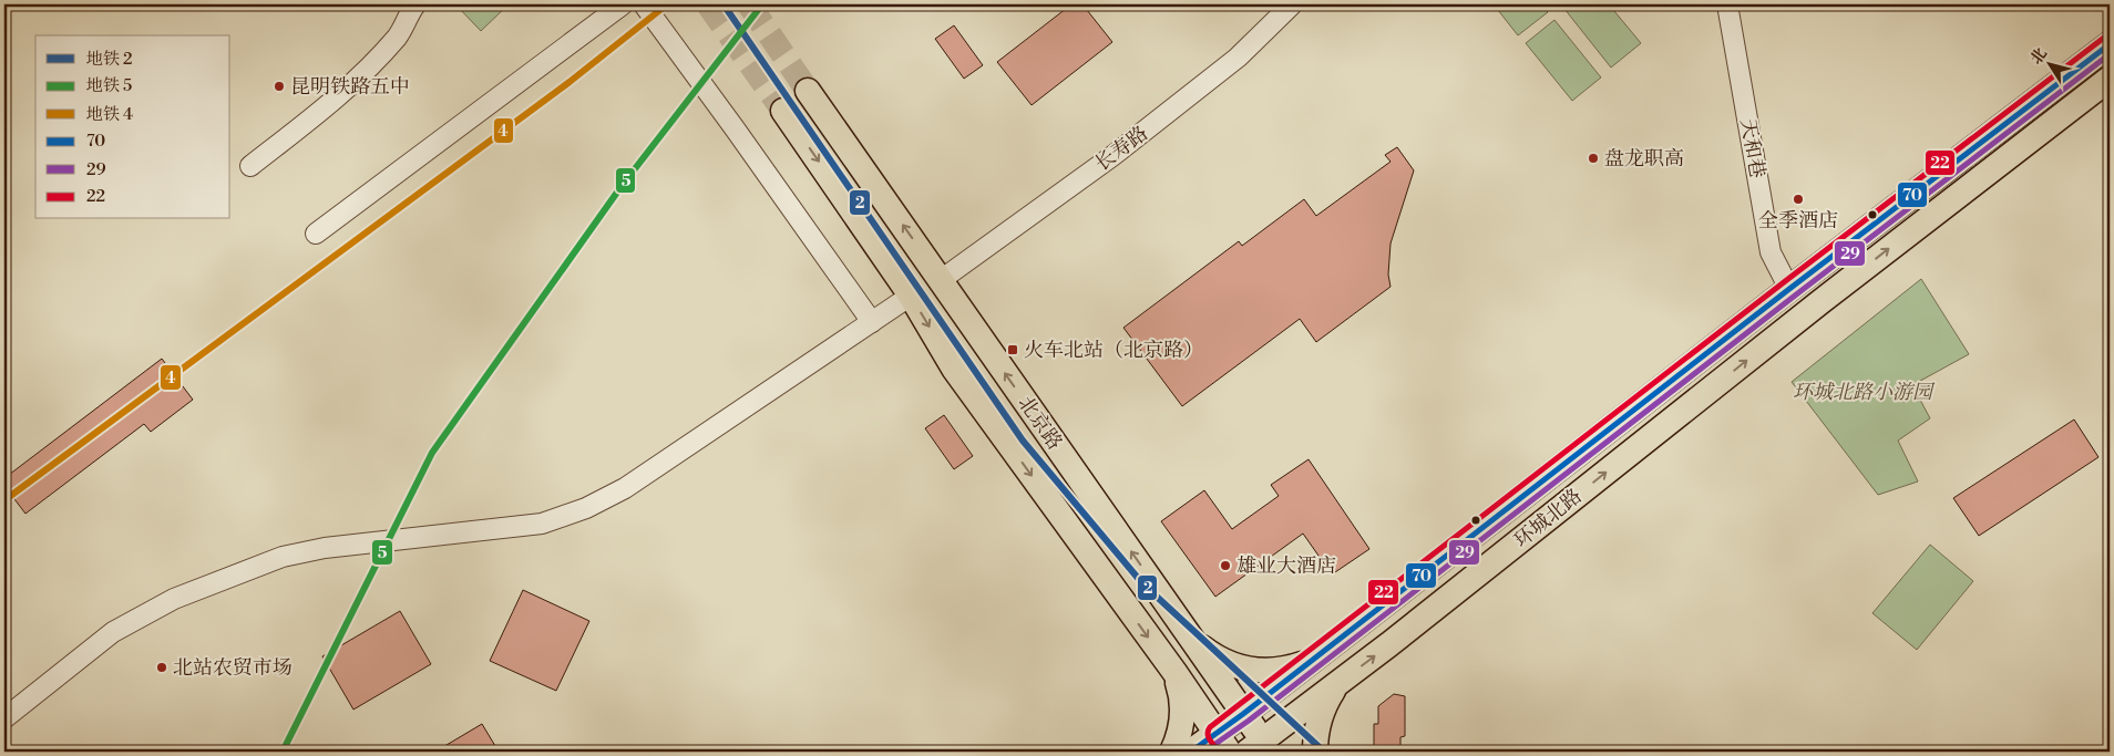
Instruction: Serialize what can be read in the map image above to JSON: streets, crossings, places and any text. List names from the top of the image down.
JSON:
{
  "streets": {
    "main road": ["北京路", "环城北路"],
    "street": ["长寿路", "天和巷"]
  },
  "crossings": [
    ["长寿路", "北京路"],
    ["天和巷", "环城北路"],
    ["北京路", "环城北路"]
  ],
  "parks": ["环城北路小游园"],
  "places": {
    "other": [
      "昆明铁路五中",
      "盘龙职高",
      "全季酒店",
      "雄业大酒店",
      "北站农贸市场"
    ],
    "transit": ["火车北站（北京路）"]
  },
  "lines": [
    "metro line 2",
    "metro line 5",
    "metro line 4",
    "transit line 22",
    "transit line 70",
    "transit line 29"
  ],
  "legend": [
    "地铁 2",
    "地铁 5",
    "地铁 4",
    "70",
    "29",
    "22"
  ],
  "north": "top left"
}
